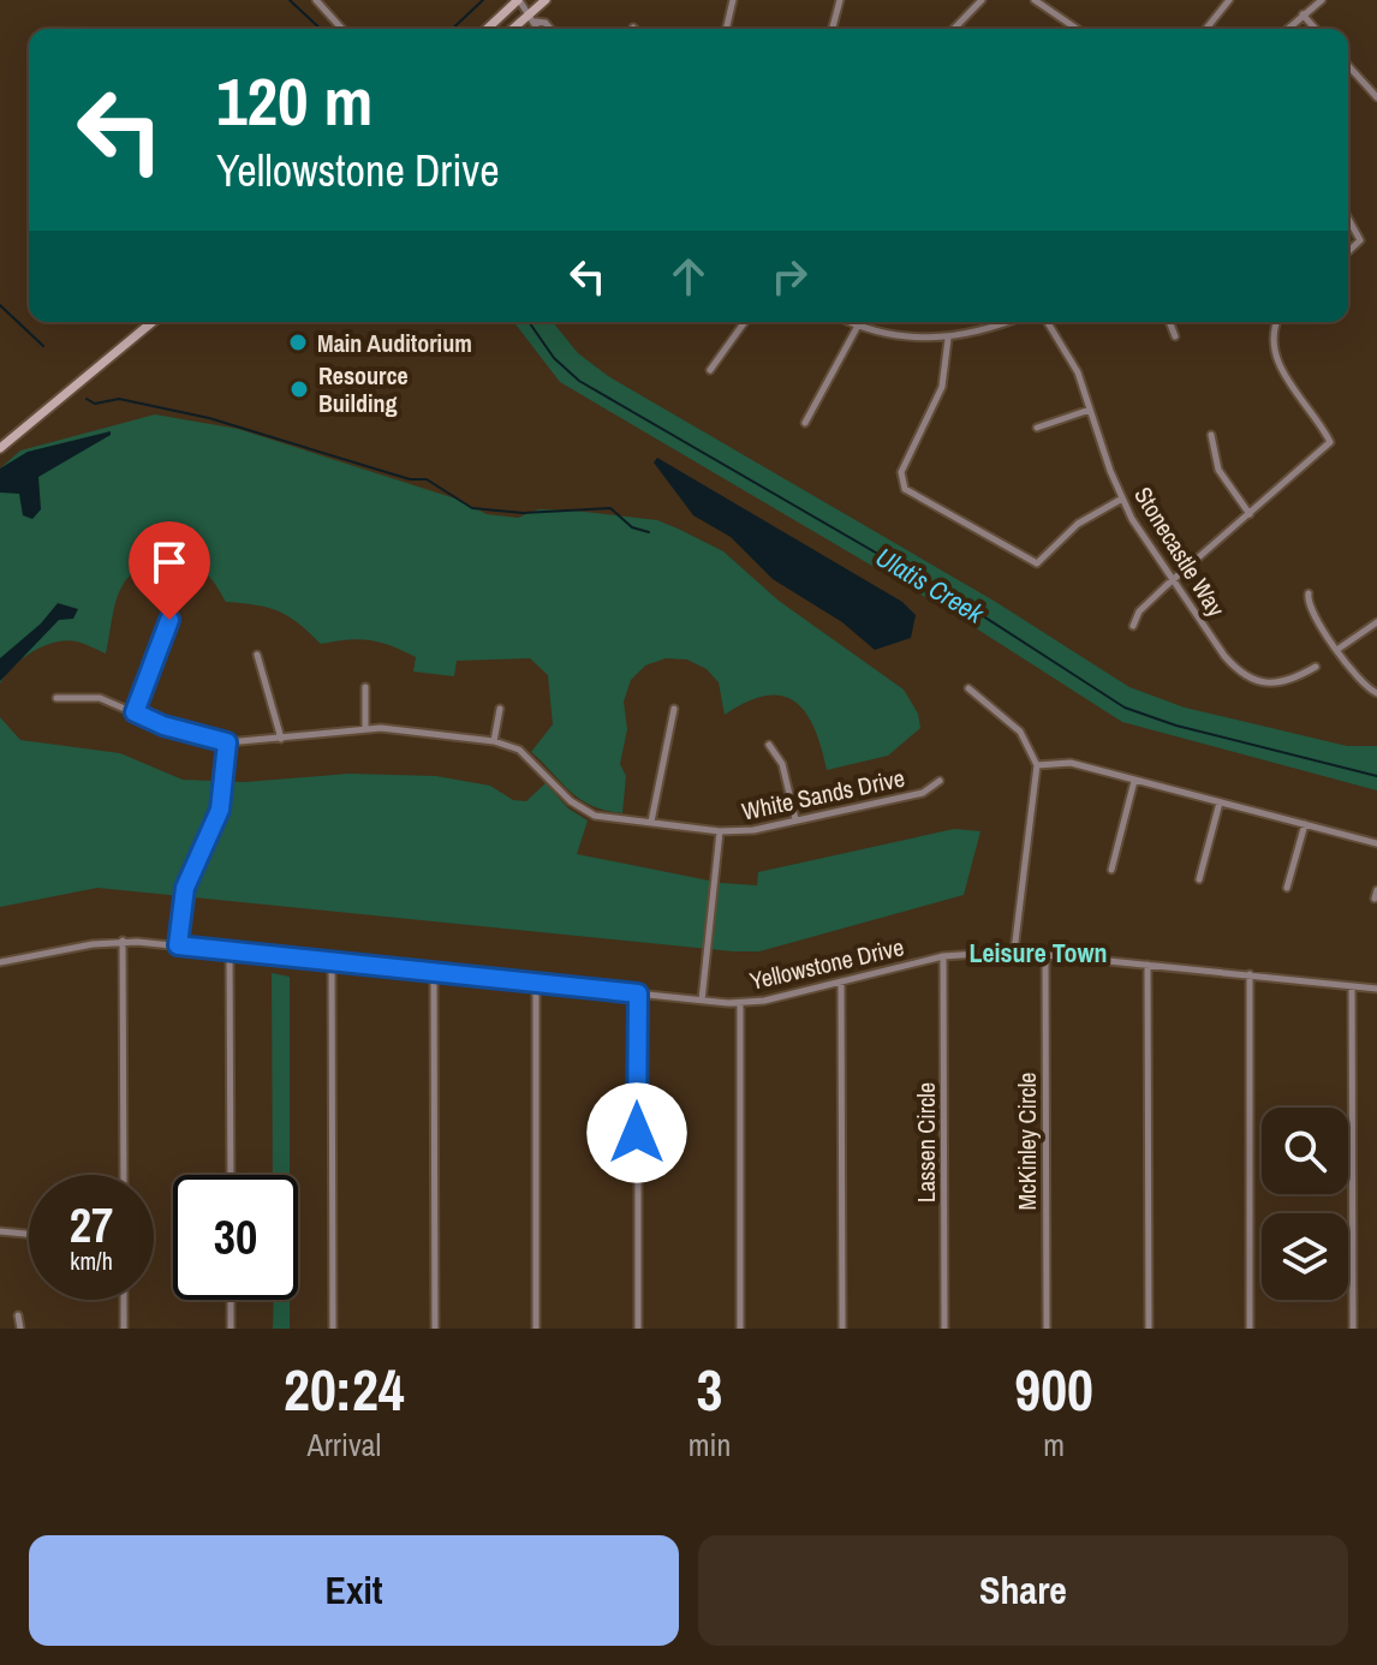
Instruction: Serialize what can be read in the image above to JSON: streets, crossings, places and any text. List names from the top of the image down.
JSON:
{
  "streets": {
    "street": [
      "Stonecastle Way",
      "White Sands Drive",
      "Yellowstone Drive",
      "McKinley Circle",
      "Lassen Circle"
    ]
  },
  "crossings": [
    ["Yellowstone Drive", "McKinley Circle"],
    ["Yellowstone Drive", "Lassen Circle"]
  ],
  "districts": ["Leisure Town"],
  "water": ["Ulatis Creek"],
  "places": ["Main Auditorium", "Resource Building"],
  "page": {
    "turn": ["120 m", "Yellowstone Drive"],
    "speed": "27 km/h",
    "limit": "30",
    "eta": [
      "20:24",
      "Arrival",
      "3",
      "min",
      "900",
      "m"
    ],
    "buttons": ["Exit", "Share"]
  }
}
